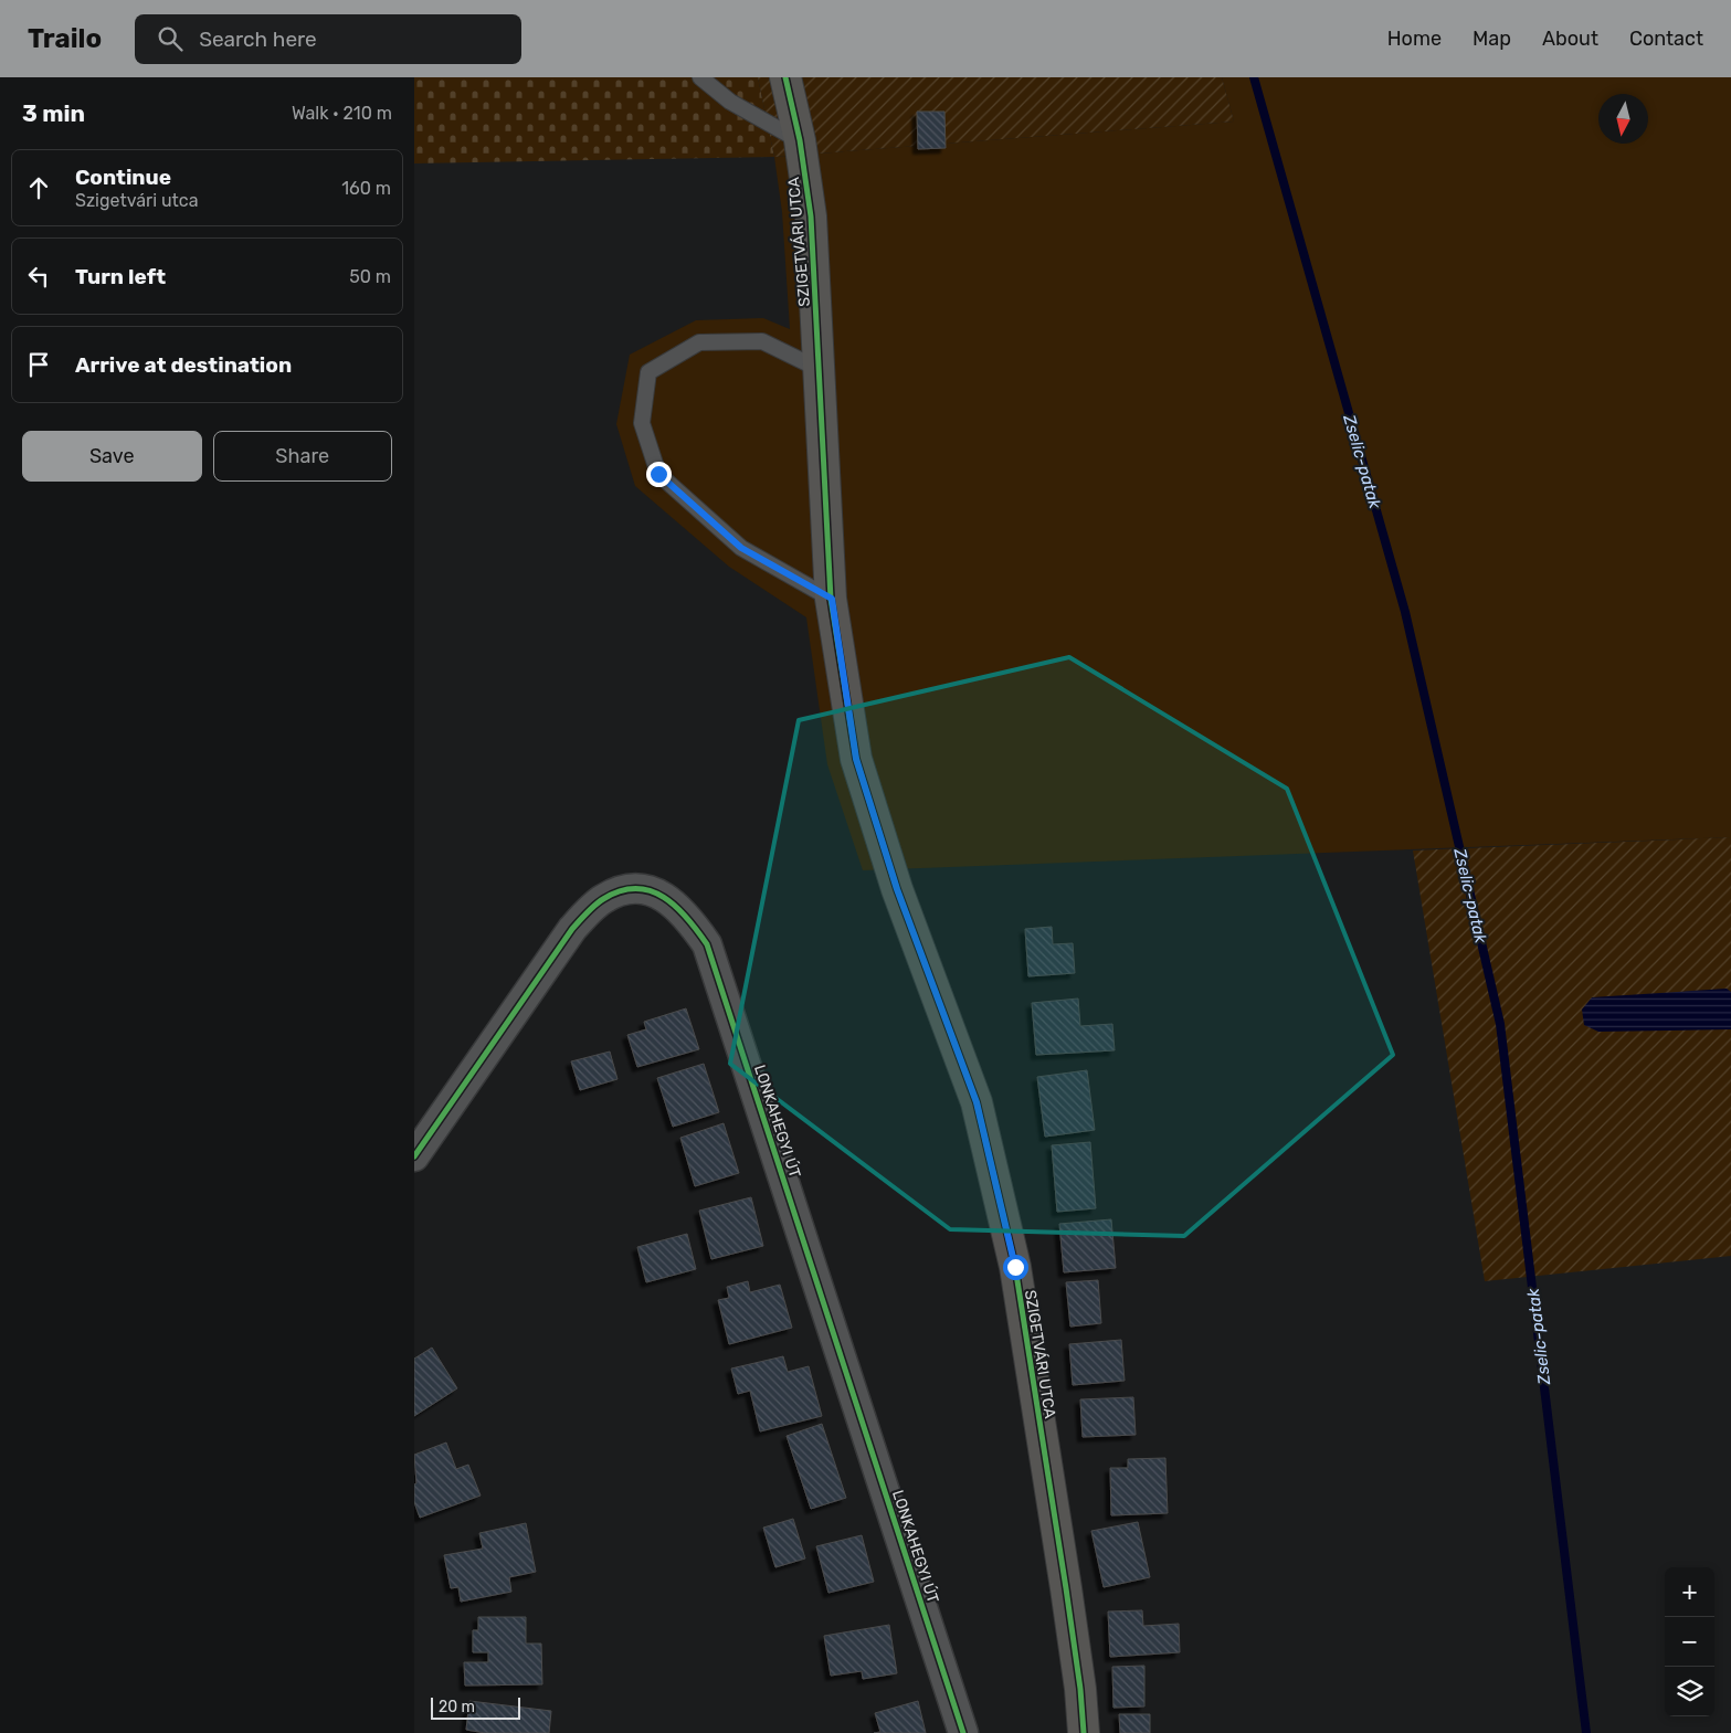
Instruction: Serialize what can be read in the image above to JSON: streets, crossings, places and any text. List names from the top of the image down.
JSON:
{
  "streets": {
    "street": ["SZIGETVÁRI UTCA", "LONKAHEGYI ÚT"]
  },
  "water": ["Zselic-patak"],
  "scale_bar": "20 m",
  "north": "bottom",
  "page": {
    "header": "Trailo",
    "search": "Search here",
    "nav": [
      "Home",
      "Map",
      "About",
      "Contact"
    ],
    "heading": ["3 min", "Walk · 210 m"],
    "list": [
      ["Continue", "Szigetvári utca", "160 m"],
      ["Turn left", "50 m"],
      "Arrive at destination"
    ],
    "buttons": ["Save", "Share"],
    "map_buttons": ["+", "−"],
    "scale": "20 m"
  }
}
